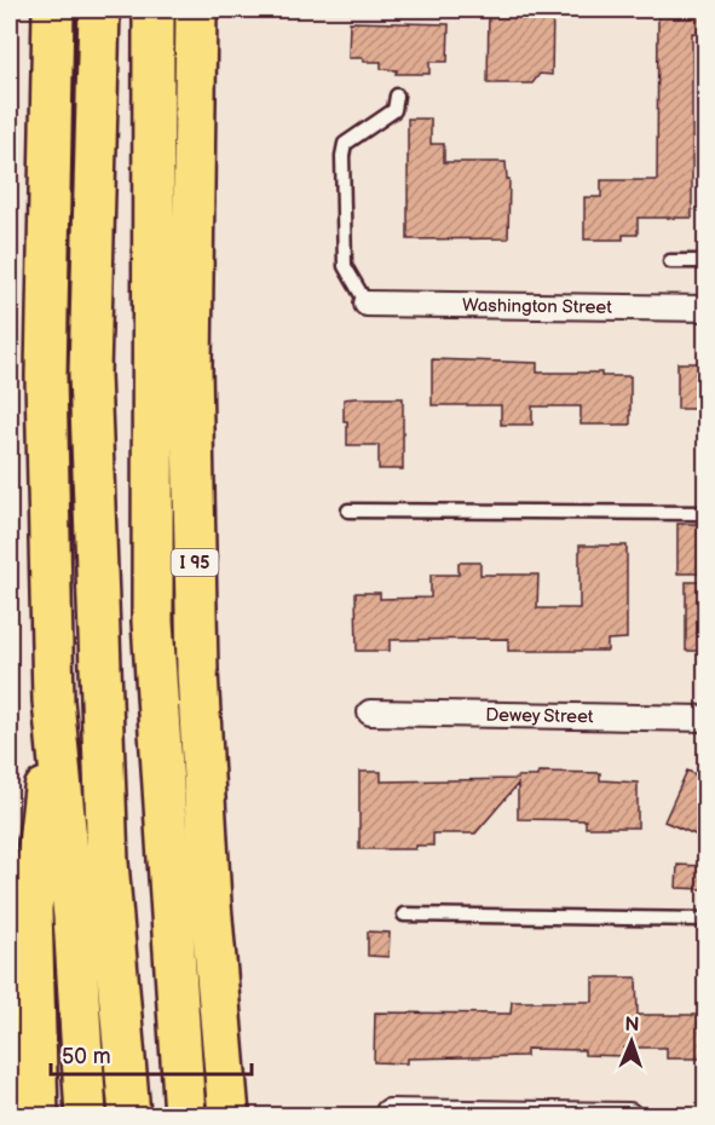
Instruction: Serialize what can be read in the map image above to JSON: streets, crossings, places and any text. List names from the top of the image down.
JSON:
{
  "streets": {
    "highway": ["I 95"],
    "street": ["Washington Street", "Dewey Street"]
  },
  "scale_bar": "50 m",
  "north": "top"
}
